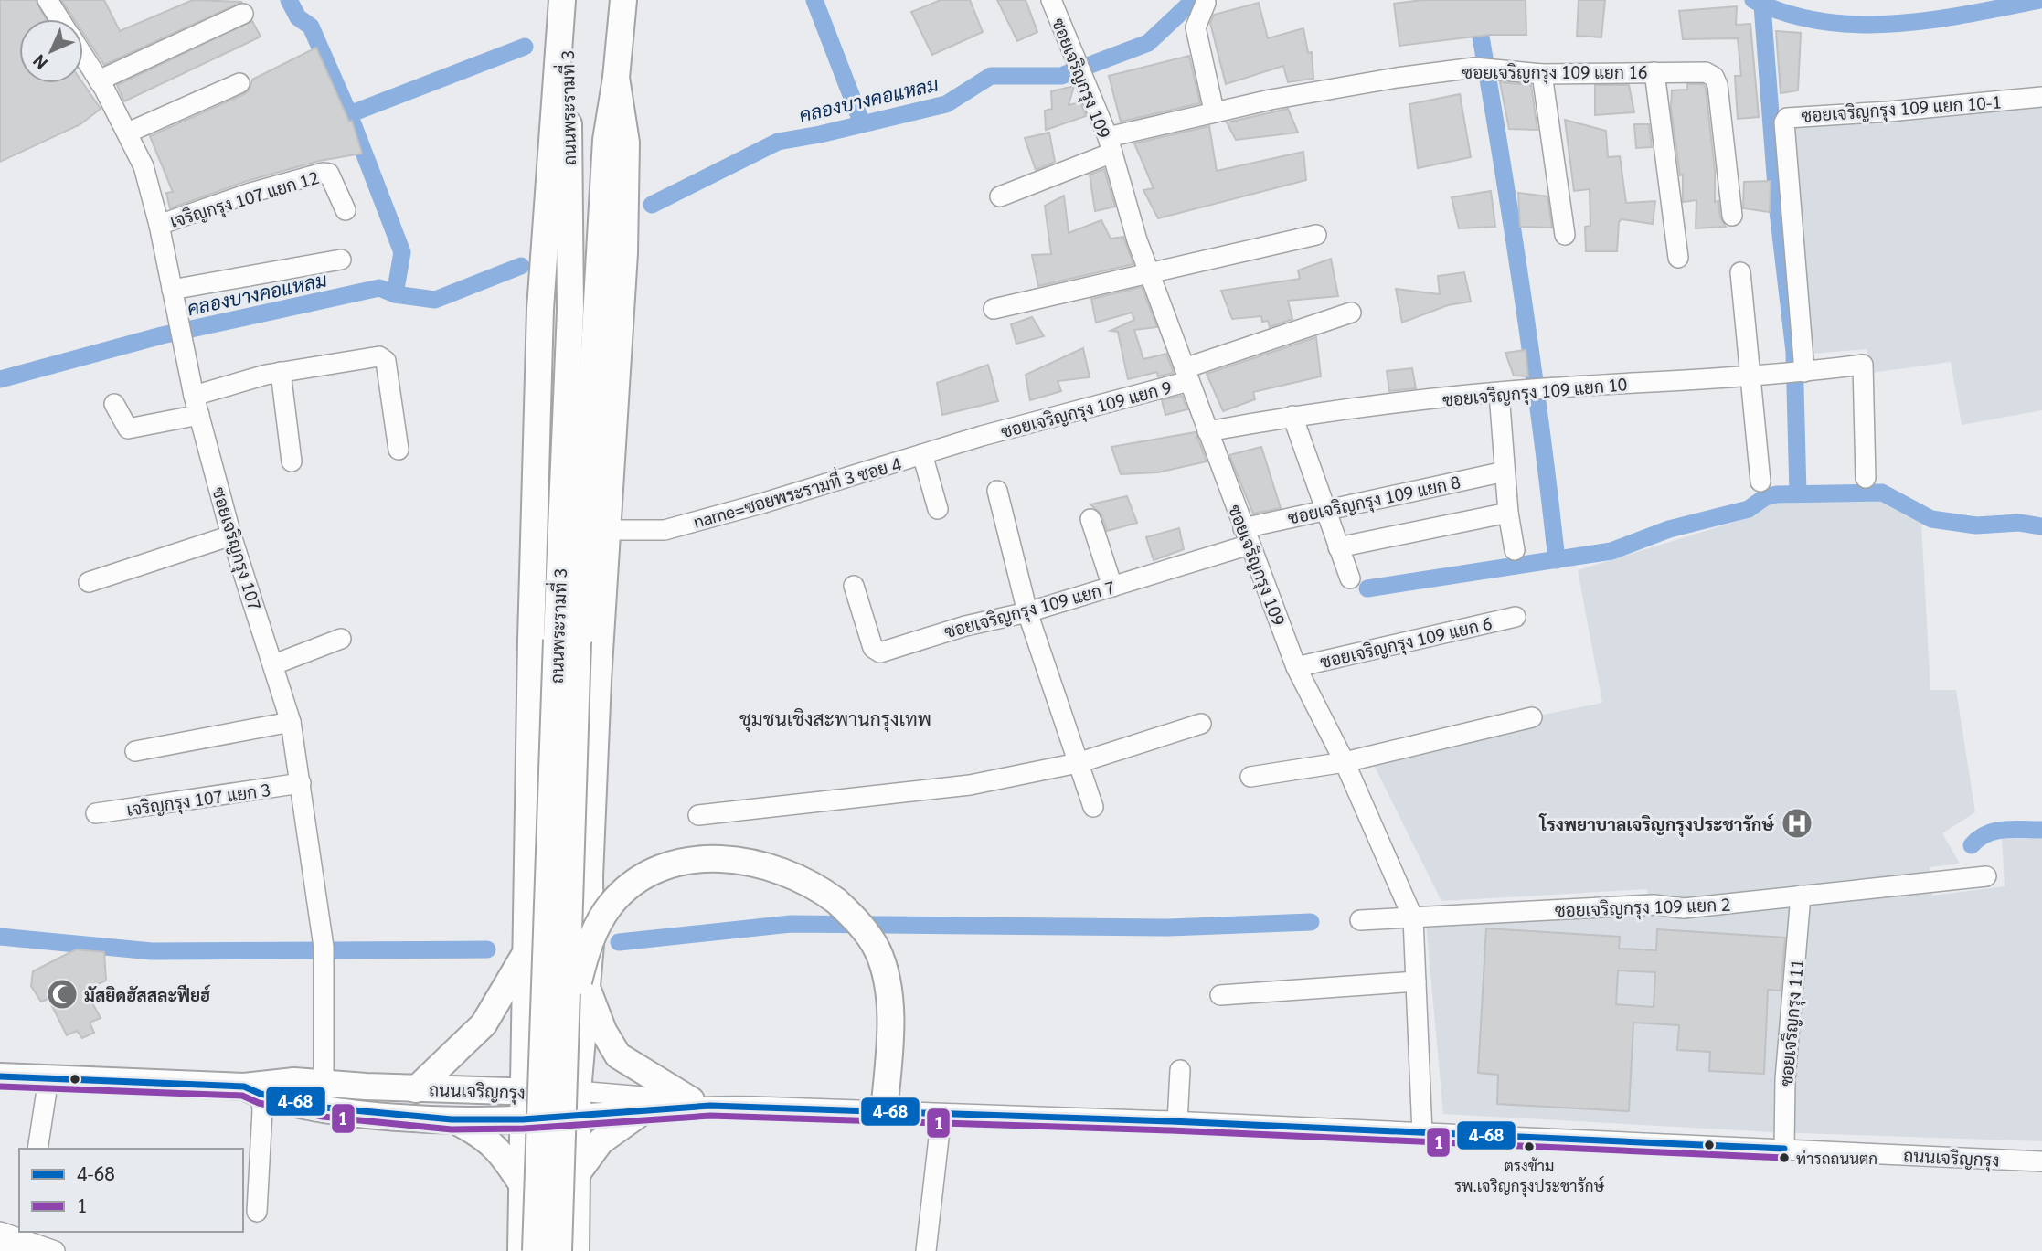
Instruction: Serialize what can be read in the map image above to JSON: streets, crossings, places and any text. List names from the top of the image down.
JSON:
{
  "streets": {
    "main road": ["ถนนพระรามที่ 3", "ถนนเจริญกรุง"],
    "street": [
      "ซอยเจริญกรุง 109 แยก 16",
      "ซอยเจริญกรุง 109",
      "ซอยเจริญกรุง 109 แยก 10-1",
      "เจริญกรุง 107 แยก 12",
      "ซอยเจริญกรุง 109 แยก 10",
      "ซอยเจริญกรุง 109 แยก 9",
      "name=ซอยพระรามที่ 3 ซอย 4",
      "ซอยเจริญกรุง 109 แยก 8",
      "ซอยเจริญกรุง 107",
      "ซอยเจริญกรุง 109 แยก 7",
      "ซอยเจริญกรุง 109 แยก 6",
      "เจริญกรุง 107 แยก 3",
      "ซอยเจริญกรุง 109 แยก 2",
      "ซอยเจริญกรุง 111"
    ]
  },
  "crossings": [
    ["ซอยเจริญกรุง 109 แยก 16", "ซอยเจริญกรุง 109"],
    ["ซอยเจริญกรุง 109", "ซอยเจริญกรุง 109 แยก 10"],
    ["ซอยเจริญกรุง 109", "ซอยเจริญกรุง 109 แยก 9"],
    ["ซอยเจริญกรุง 109", "ซอยเจริญกรุง 109 แยก 8"],
    ["ซอยเจริญกรุง 109", "ซอยเจริญกรุง 109 แยก 7"],
    ["ซอยเจริญกรุง 109", "ซอยเจริญกรุง 109 แยก 6"],
    ["ซอยเจริญกรุง 109", "ซอยเจริญกรุง 109 แยก 2"],
    ["ซอยเจริญกรุง 109", "ถนนเจริญกรุง"],
    ["ถนนพระรามที่ 3", "name=ซอยพระรามที่ 3 ซอย 4"],
    ["ถนนพระรามที่ 3", "ถนนเจริญกรุง"],
    ["ซอยเจริญกรุง 109 แยก 10-1", "ซอยเจริญกรุง 109 แยก 10"],
    ["เจริญกรุง 107 แยก 12", "ซอยเจริญกรุง 107"],
    ["ซอยเจริญกรุง 109 แยก 9", "name=ซอยพระรามที่ 3 ซอย 4"],
    ["ซอยเจริญกรุง 109 แยก 8", "ซอยเจริญกรุง 109 แยก 7"],
    ["ซอยเจริญกรุง 107", "เจริญกรุง 107 แยก 3"],
    ["ซอยเจริญกรุง 107", "ถนนเจริญกรุง"],
    ["ซอยเจริญกรุง 109 แยก 2", "ซอยเจริญกรุง 111"],
    ["ซอยเจริญกรุง 111", "ถนนเจริญกรุง"]
  ],
  "districts": ["ชุมชนเชิงสะพานกรุงเทพ"],
  "water": ["คลองบางคอแหลม"],
  "places": {
    "hospital": ["โรงพยาบาลเจริญกรุงประชารักษ์"],
    "mosque": ["มัสยิดฮัสสละฟียฮ์"],
    "other": ["ตรงข้าม รพ.เจริญกรุงประชารักษ์", "ท่ารถถนนตก"]
  },
  "lines": ["transit line 4-68", "transit line 1"],
  "legend": ["4-68", "1"],
  "north": "bottom left"
}
